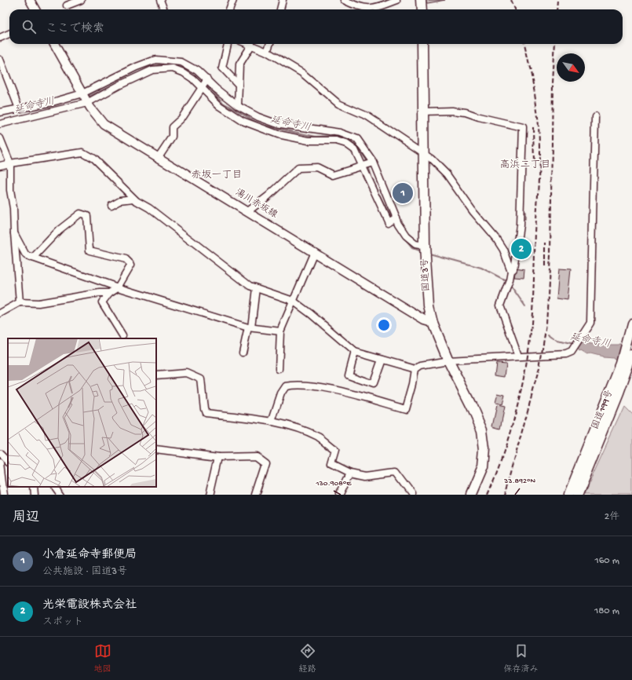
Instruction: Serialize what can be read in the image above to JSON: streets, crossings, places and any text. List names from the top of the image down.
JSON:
{
  "streets": {
    "highway": ["国道3号", "国道199号"],
    "main road": ["湯川赤坂線"]
  },
  "crossings": [
    ["湯川赤坂線", "国道3号"]
  ],
  "districts": ["高浜二丁目", "赤坂一丁目"],
  "water": ["延命寺川"],
  "north": "bottom right",
  "page": {
    "search": "ここで検索",
    "pins": ["1", "2"],
    "heading": ["周辺", "2件"],
    "list": [
      {
        "mark": "1",
        "name": "小倉延命寺郵便局",
        "note": "公共施設 · 国道3号",
        "value": "160 m"
      },
      {
        "mark": "2",
        "name": "光栄電設株式会社",
        "note": "スポット",
        "value": "180 m"
      }
    ],
    "nav": ["地図", "経路", "保存済み"]
  },
  "coordinates": ["33.892°N", "130.908°E"]
}
